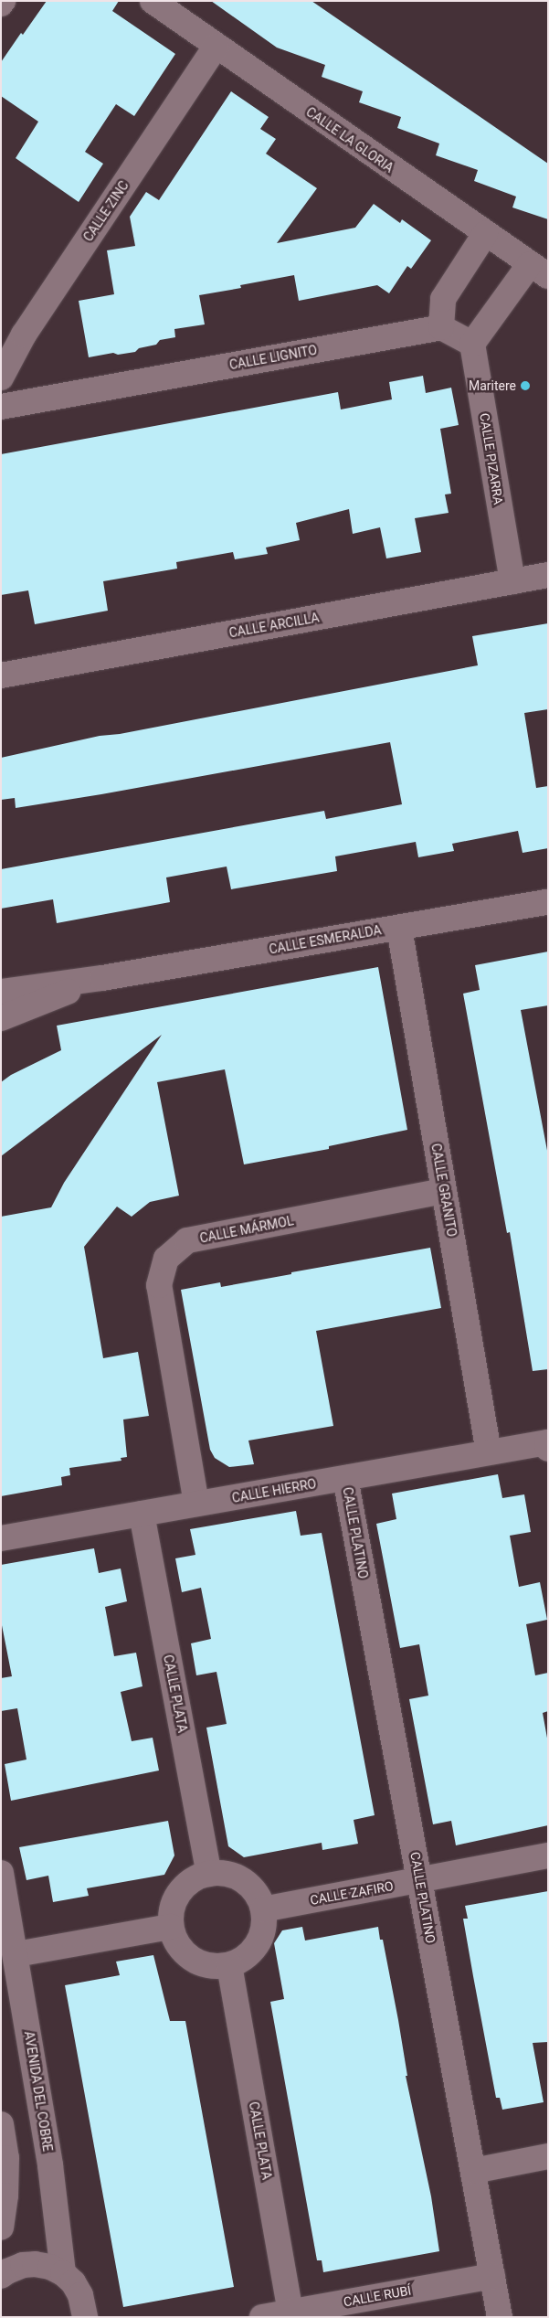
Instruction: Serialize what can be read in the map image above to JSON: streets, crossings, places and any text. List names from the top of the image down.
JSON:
{
  "streets": {
    "street": [
      "CALLE LA GLORIA",
      "CALLE ZINC",
      "CALLE LIGNITO",
      "CALLE PIZARRA",
      "CALLE ARCILLA",
      "CALLE ESMERALDA",
      "CALLE GRANITO",
      "CALLE MÁRMOL",
      "CALLE HIERRO",
      "CALLE PLATINO",
      "CALLE PLATA",
      "CALLE ZAFIRO",
      "AVENIDA DEL COBRE",
      "CALLE RUBÍ"
    ]
  },
  "crossings": [
    ["CALLE LA GLORIA", "CALLE ZINC"],
    ["CALLE PIZARRA", "CALLE ARCILLA"],
    ["CALLE ESMERALDA", "CALLE GRANITO"],
    ["CALLE GRANITO", "CALLE MÁRMOL"],
    ["CALLE GRANITO", "CALLE HIERRO"],
    ["CALLE MÁRMOL", "CALLE HIERRO"],
    ["CALLE HIERRO", "CALLE PLATINO"],
    ["CALLE HIERRO", "CALLE PLATA"],
    ["CALLE PLATINO", "CALLE ZAFIRO"],
    ["CALLE PLATINO", "CALLE RUBÍ"],
    ["CALLE PLATA", "CALLE ZAFIRO"],
    ["CALLE PLATA", "CALLE RUBÍ"]
  ],
  "places": ["Maritere"]
}
